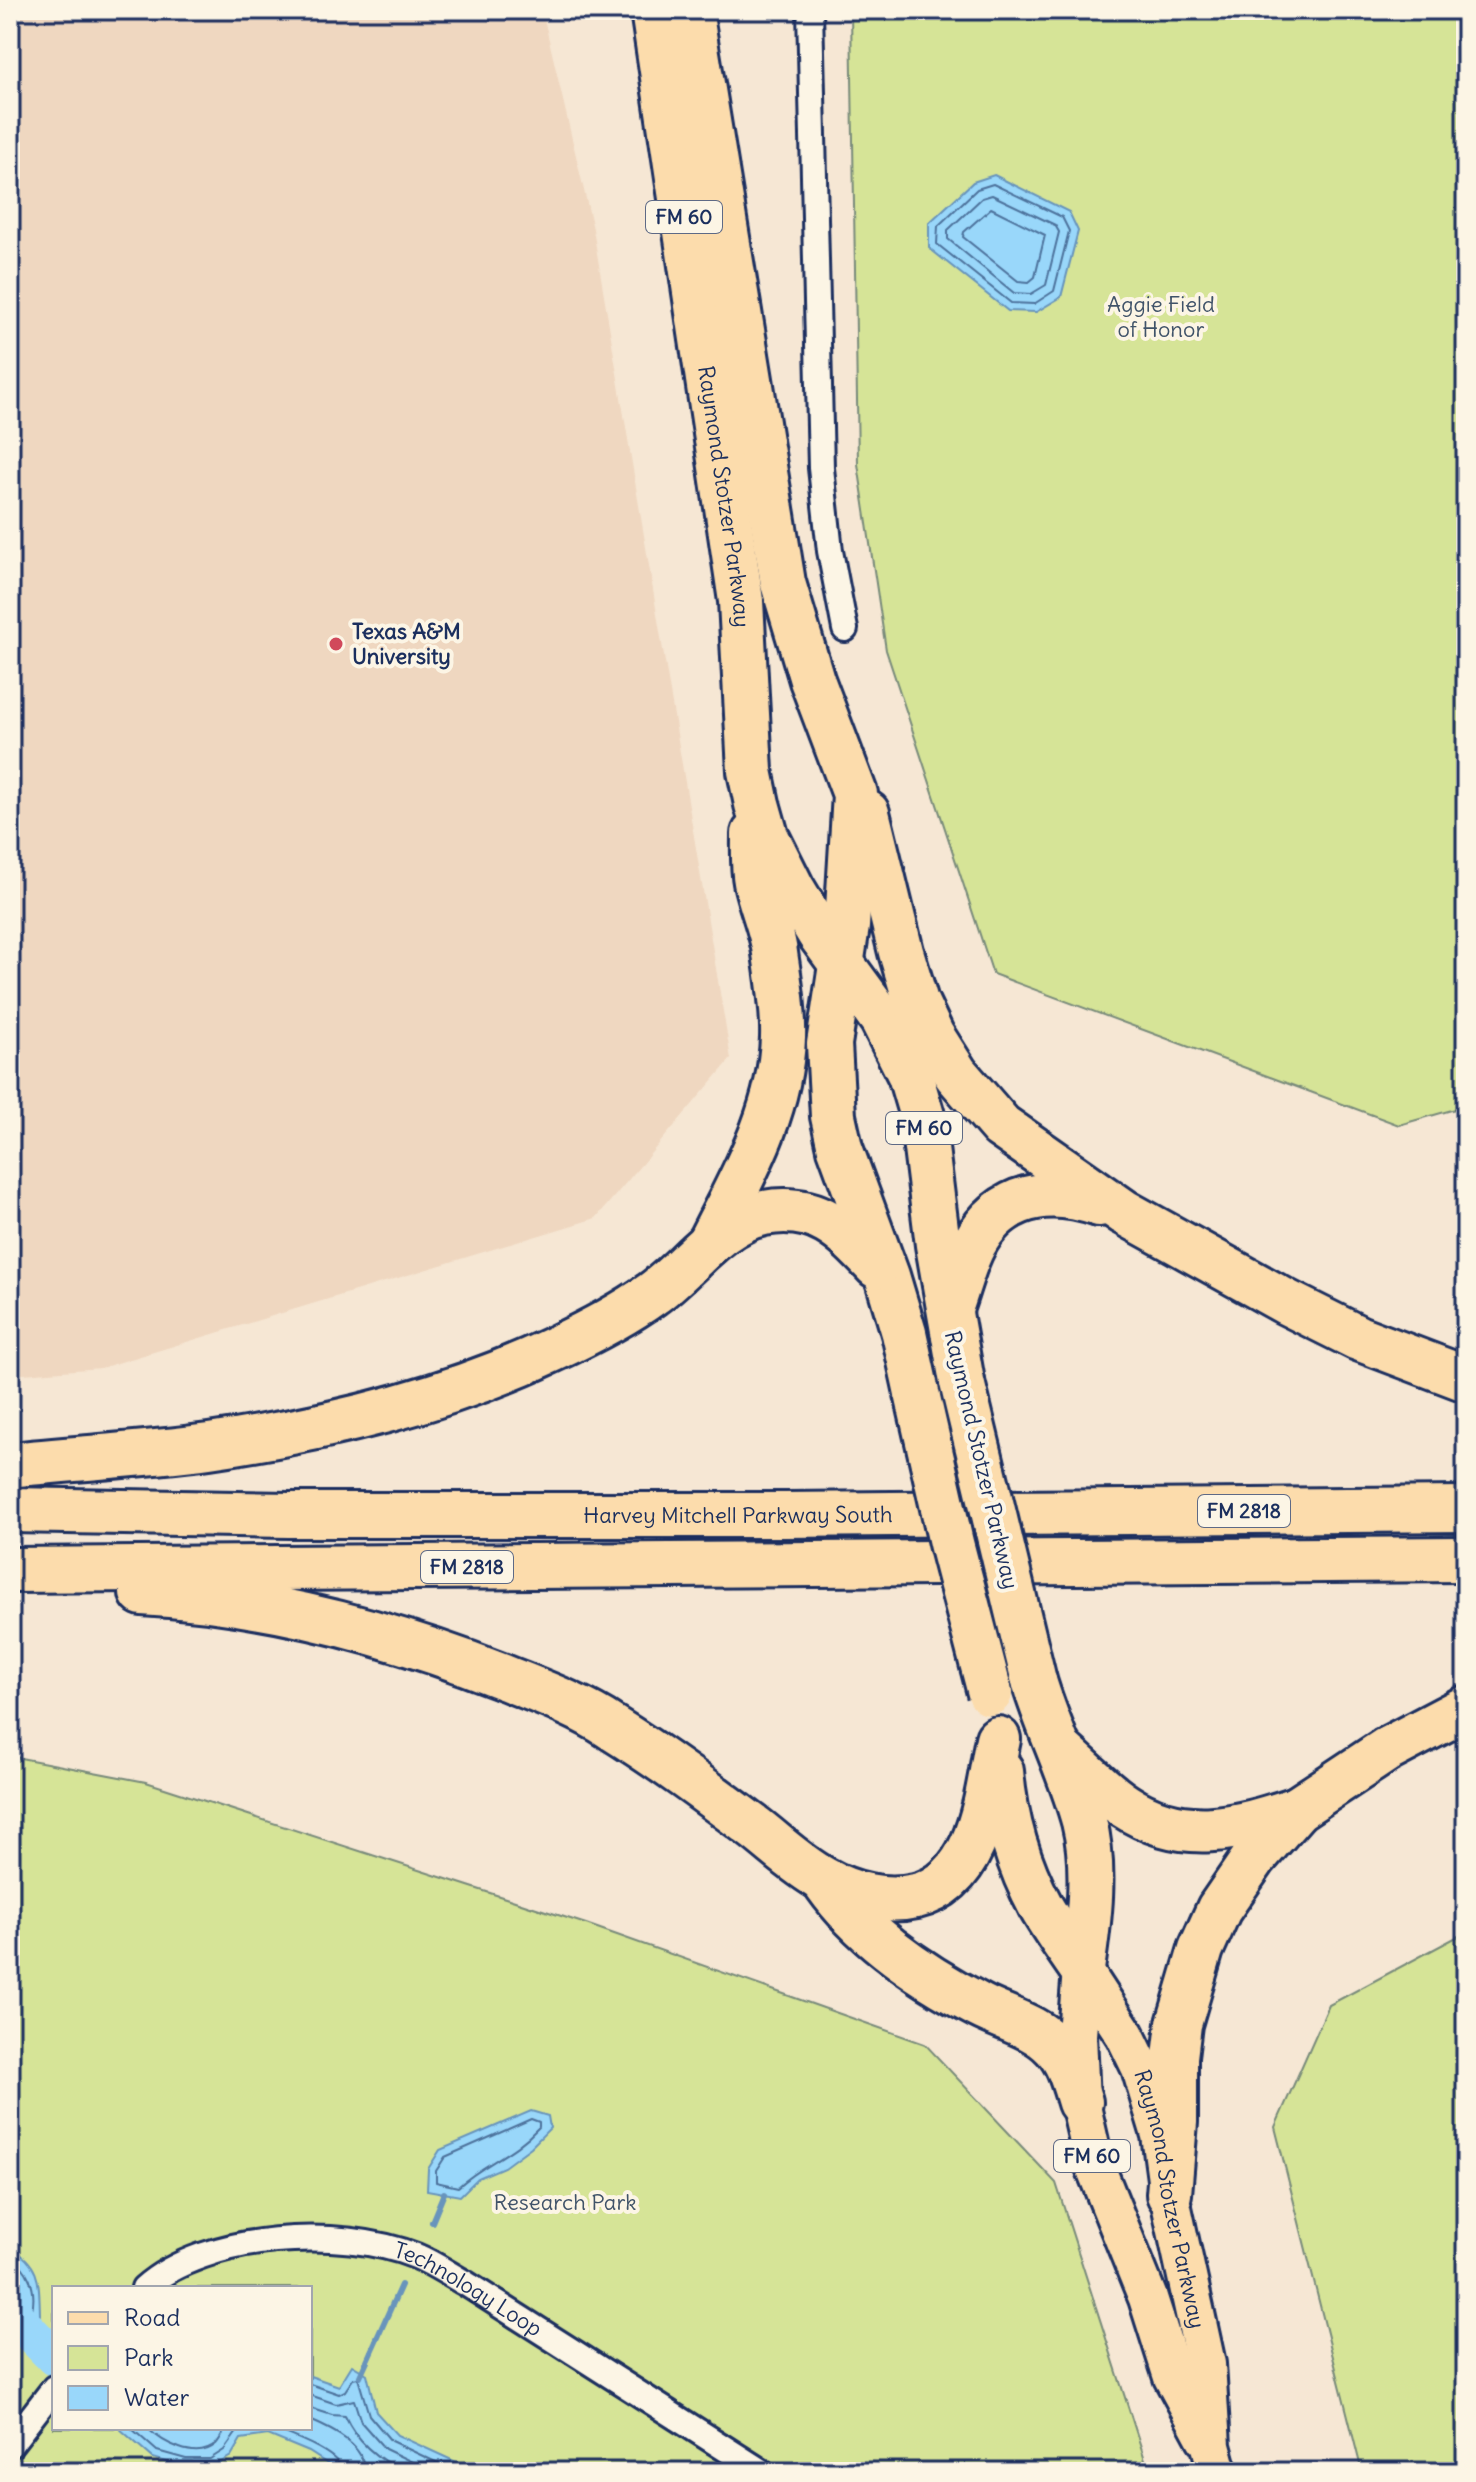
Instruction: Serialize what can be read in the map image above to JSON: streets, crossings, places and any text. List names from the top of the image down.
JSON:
{
  "streets": {
    "highway": [
      "FM 60",
      "Raymond Stotzer Parkway",
      "FM 2818",
      "Harvey Mitchell Parkway South"
    ],
    "street": ["Technology Loop"]
  },
  "parks": ["Aggie Field of Honor", "Research Park"],
  "places": ["Texas A&M University"],
  "legend": ["Road", "Park", "Water"]
}
